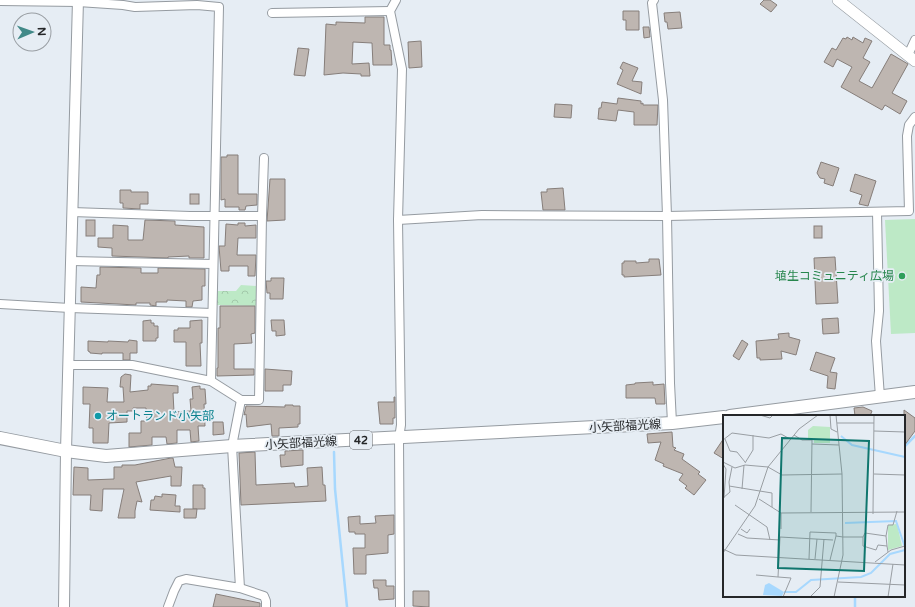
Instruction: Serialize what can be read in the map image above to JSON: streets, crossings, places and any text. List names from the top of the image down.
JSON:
{
  "streets": {
    "main road": ["小矢部福光線", "42"]
  },
  "places": ["埴生コミュニティ広場", "オートランド小矢部"],
  "north": "right"
}
